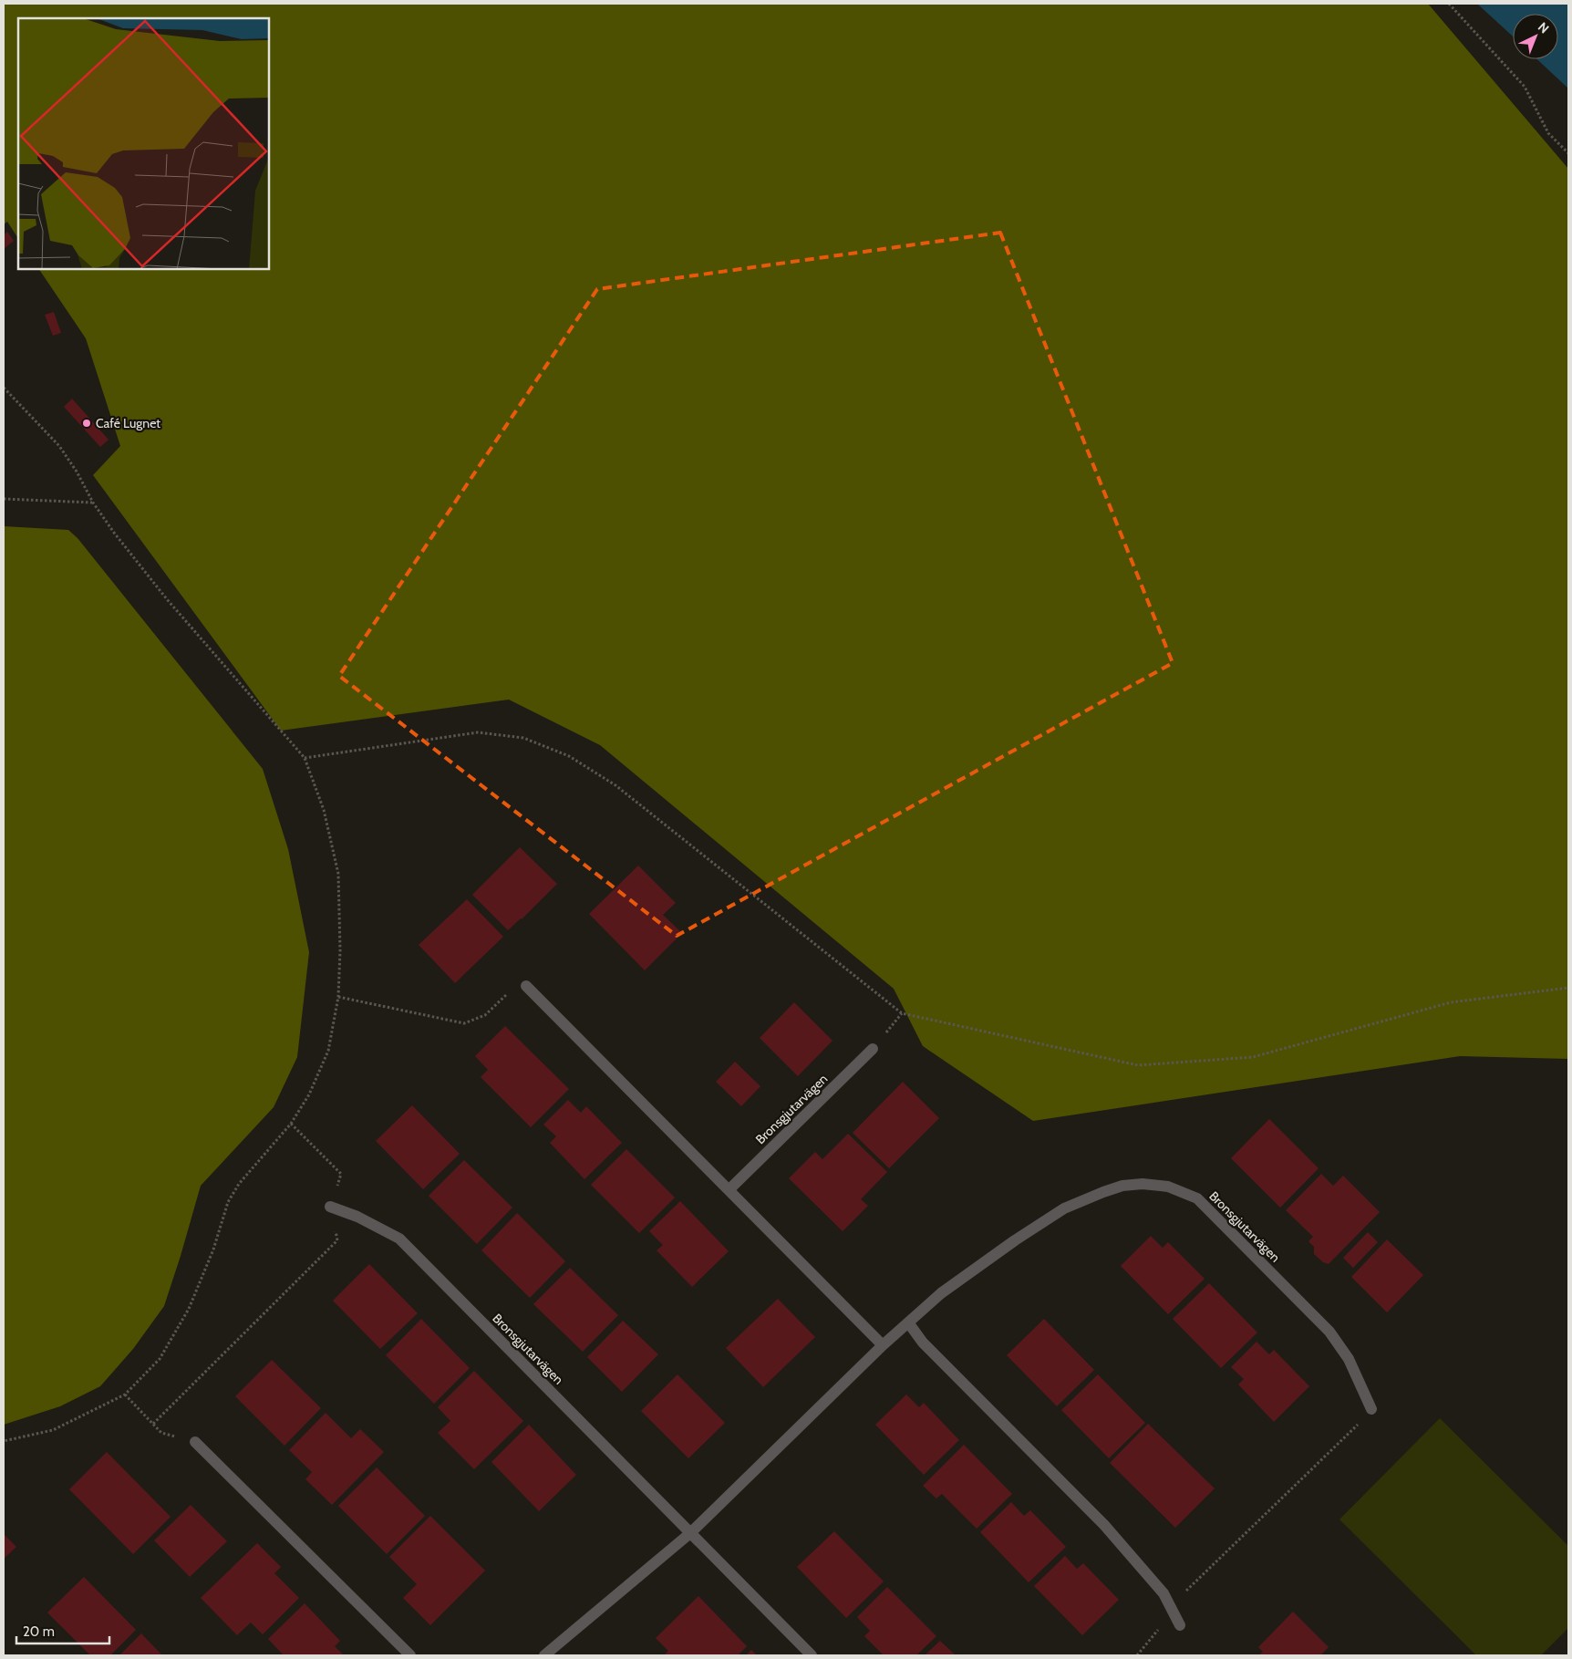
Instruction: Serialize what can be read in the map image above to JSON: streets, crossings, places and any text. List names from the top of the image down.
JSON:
{
  "streets": {
    "street": ["Bronsgjutarvägen"]
  },
  "places": ["Café Lugnet"],
  "scale_bar": "20 m",
  "north": "top right"
}
